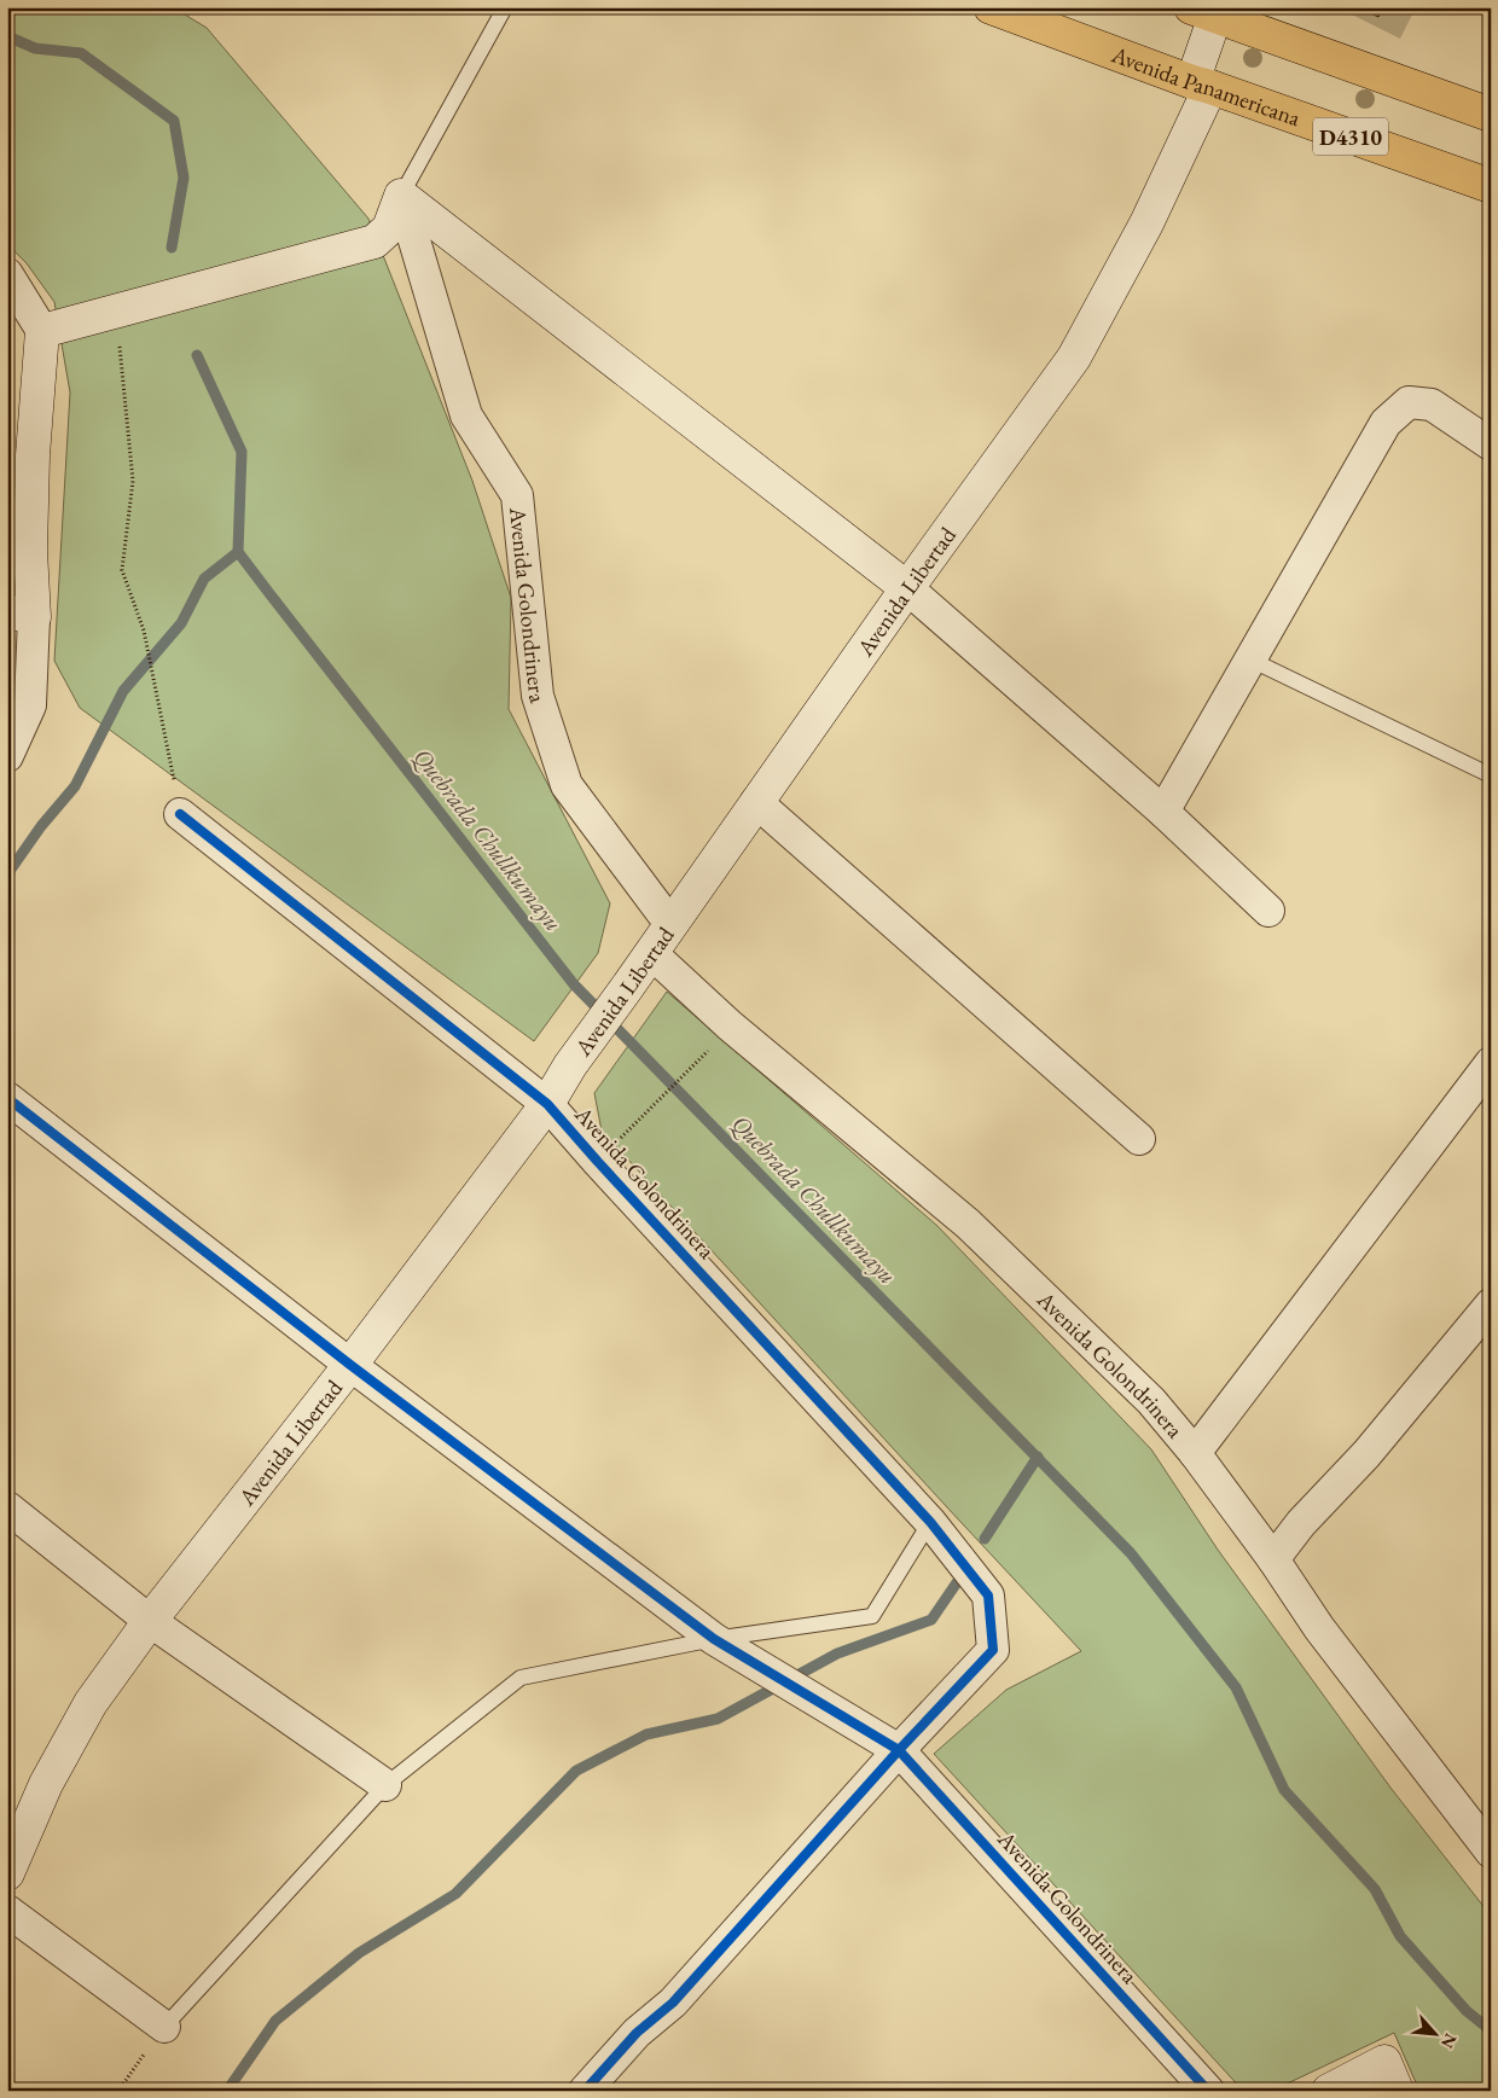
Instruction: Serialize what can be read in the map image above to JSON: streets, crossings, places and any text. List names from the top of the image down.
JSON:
{
  "streets": {
    "main road": ["Avenida Panamericana", "D4310", "Avenida Libertad"],
    "street": ["Avenida Golondrinera"]
  },
  "crossings": [
    ["Avenida Panamericana", "Avenida Libertad"],
    ["Avenida Libertad", "Avenida Golondrinera"]
  ],
  "water": ["Quebrada Chullkumayu"],
  "north": "bottom right"
}
